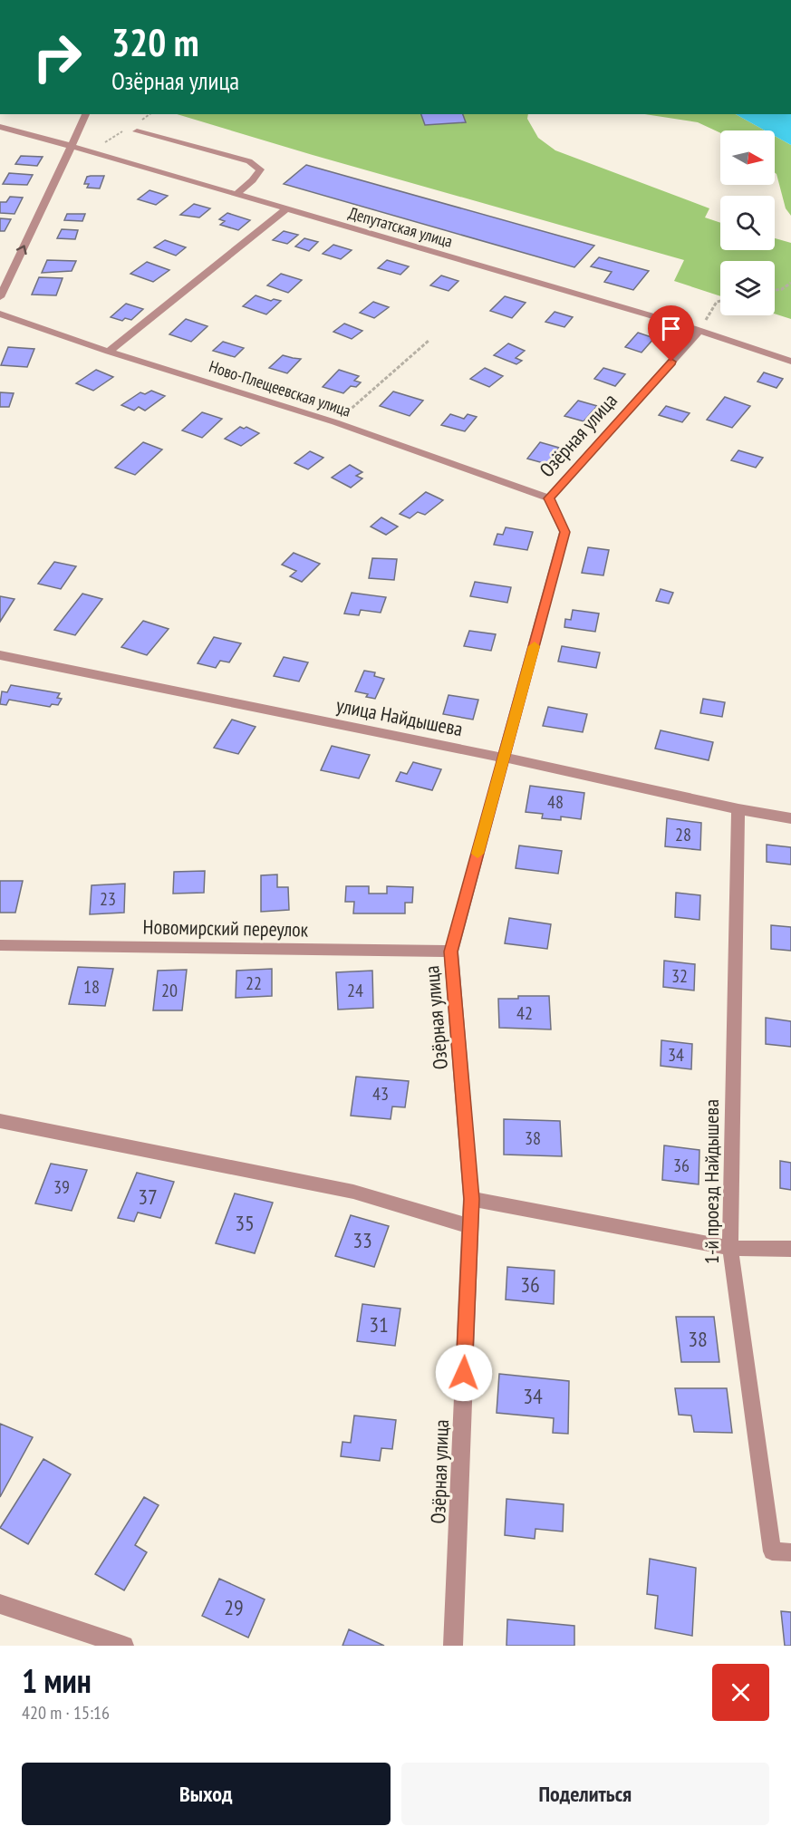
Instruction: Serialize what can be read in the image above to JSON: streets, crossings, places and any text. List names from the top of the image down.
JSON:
{
  "streets": {
    "street": [
      "Депутатская улица",
      "Ново-Плещеевская улица",
      "Озёрная улица",
      "улица Найдышева",
      "Новомирский переулок",
      "1-й проезд Найдышева"
    ]
  },
  "crossings": [
    ["Депутатская улица", "Озёрная улица"],
    ["Ново-Плещеевская улица", "Озёрная улица"],
    ["Озёрная улица", "улица Найдышева"],
    ["Озёрная улица", "Новомирский переулок"],
    ["улица Найдышева", "1-й проезд Найдышева"]
  ],
  "house_numbers": [
    "48",
    "28",
    "23",
    "32",
    "22",
    "18",
    "20",
    "24",
    "42",
    "34",
    "43",
    "38",
    "36",
    "39",
    "37",
    "35",
    "33",
    "36",
    "31",
    "38",
    "34",
    "29"
  ],
  "north": "right",
  "page": {
    "turn": ["320 m", "Озёрная улица"],
    "heading": ["1 мин", "420 m · 15:16"],
    "buttons": ["Выход", "Поделиться"]
  }
}
